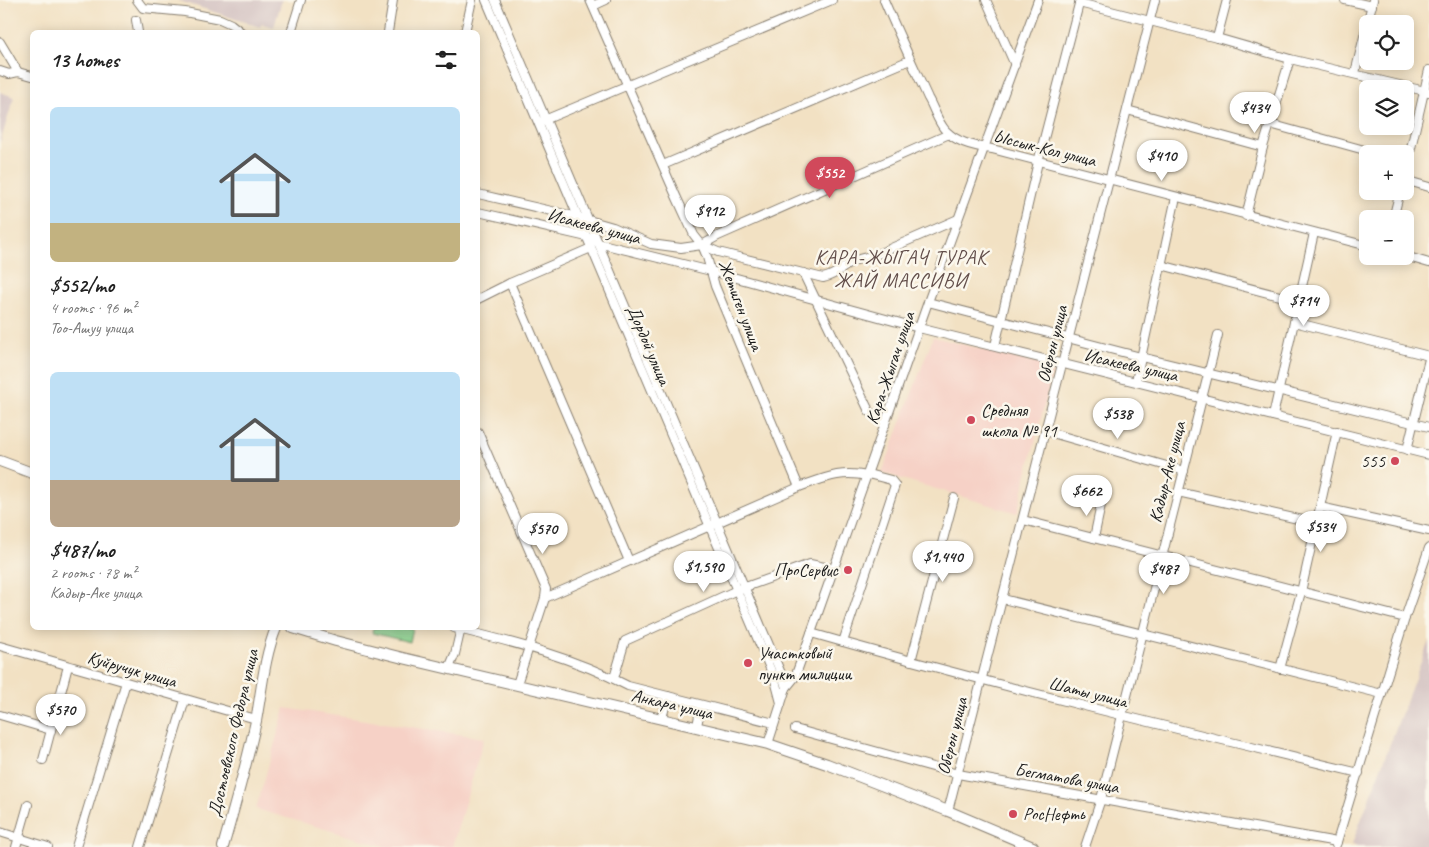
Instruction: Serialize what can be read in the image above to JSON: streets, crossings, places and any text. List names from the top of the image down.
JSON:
{
  "streets": {
    "main road": ["Анкара улица", "Достоевского Федора улица"],
    "street": [
      "Ыссык-Кол улица",
      "Исакеева улица",
      "Жетиген улица",
      "Оберон улица",
      "Дордой улица",
      "Кара-Жыгач улица",
      "Кадыр-Аке улица",
      "Куйручук улица",
      "Шаты улица",
      "Бегматова улица"
    ]
  },
  "crossings": [
    ["Ыссык-Кол улица", "Оберон улица"],
    ["Ыссык-Кол улица", "Кара-Жыгач улица"],
    ["Исакеева улица", "Жетиген улица"],
    ["Исакеева улица", "Оберон улица"],
    ["Исакеева улица", "Дордой улица"],
    ["Исакеева улица", "Кара-Жыгач улица"],
    ["Исакеева улица", "Кадыр-Аке улица"],
    ["Оберон улица", "Шаты улица"],
    ["Оберон улица", "Анкара улица"],
    ["Оберон улица", "Бегматова улица"],
    ["Дордой улица", "Кара-Жыгач улица"],
    ["Кара-Жыгач улица", "Шаты улица"],
    ["Кара-Жыгач улица", "Анкара улица"],
    ["Кадыр-Аке улица", "Шаты улица"],
    ["Кадыр-Аке улица", "Бегматова улица"],
    ["Куйручук улица", "Достоевского Федора улица"]
  ],
  "districts": ["КАРА-ЖЫГАЧ ТУРАК ЖАЙ МАССИВИ"],
  "places": [
    "Средняя школа № 91",
    "555",
    "ПроСервис",
    "Участковый пункт милиции",
    "РосНефть"
  ],
  "page": {
    "map_buttons": ["+", "−"],
    "heading": "13 homes",
    "list": [
      {
        "name": "$552/mo",
        "note": "4 rooms · 96 m² · Тоо-Ашуу улица"
      },
      {
        "name": "$487/mo",
        "note": "2 rooms · 78 m² · Кадыр-Аке улица"
      }
    ],
    "price": [
      "$434",
      "$410",
      "$552",
      "$912",
      "$714",
      "$538",
      "$662",
      "$534",
      "$570",
      "$1,440",
      "$1,590",
      "$487",
      "$570"
    ]
  }
}
